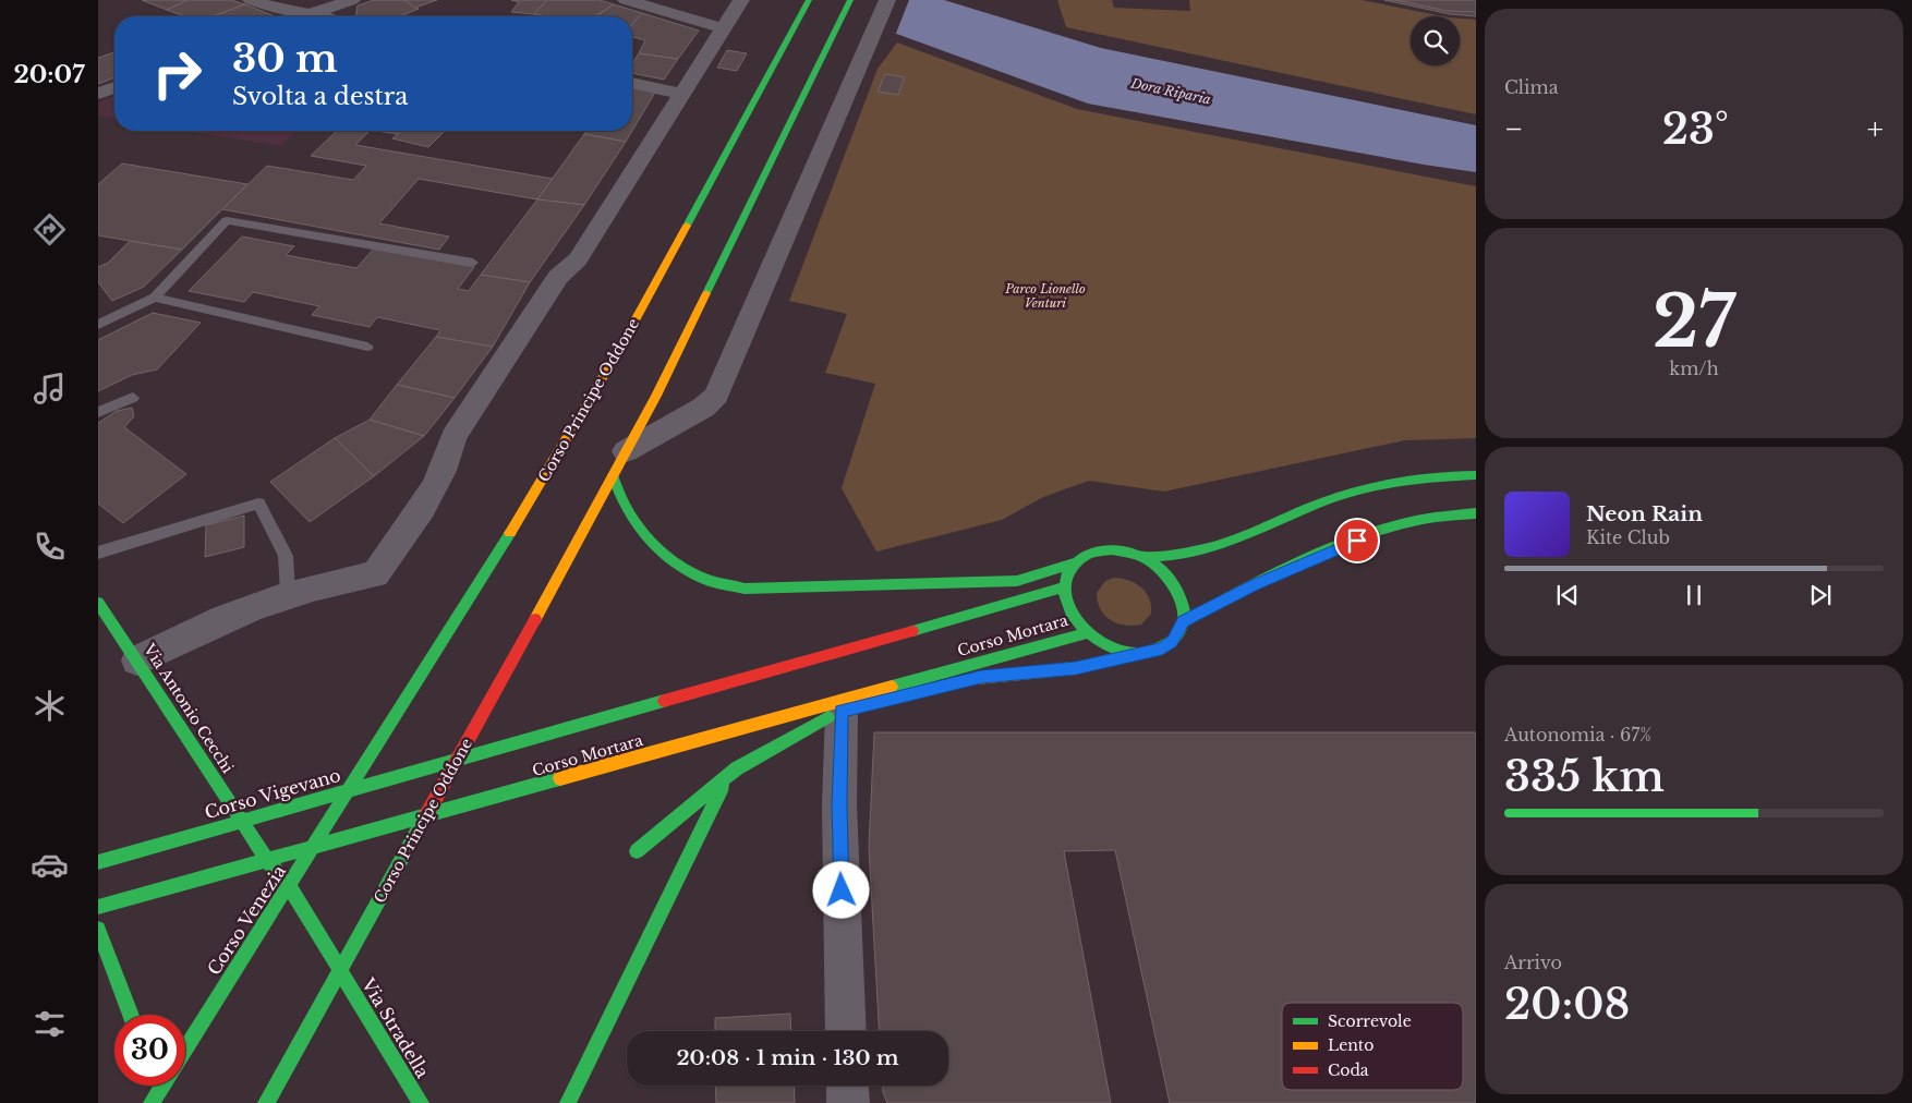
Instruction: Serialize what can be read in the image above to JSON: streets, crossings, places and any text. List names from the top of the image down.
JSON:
{
  "streets": {
    "main road": [
      "Corso Principe Oddone",
      "Corso Mortara",
      "Via Antonio Cecchi",
      "Corso Vigevano",
      "Corso Venezia",
      "Via Stradella"
    ]
  },
  "crossings": [
    ["Corso Principe Oddone", "Corso Mortara"],
    ["Corso Principe Oddone", "Via Antonio Cecchi"],
    ["Corso Principe Oddone", "Corso Vigevano"],
    ["Corso Principe Oddone", "Corso Venezia"],
    ["Corso Principe Oddone", "Via Stradella"],
    ["Corso Mortara", "Via Antonio Cecchi"],
    ["Corso Mortara", "Corso Venezia"],
    ["Via Antonio Cecchi", "Corso Vigevano"],
    ["Via Antonio Cecchi", "Corso Venezia"],
    ["Via Antonio Cecchi", "Via Stradella"],
    ["Corso Vigevano", "Corso Venezia"]
  ],
  "water": ["Dora Riparia"],
  "parks": ["Parco Lionello Venturi"],
  "legend": ["Scorrevole", "Lento", "Coda"],
  "page": {
    "tabs": "20:07",
    "tile": [
      "Clima",
      ["27", "km/h"],
      ["Autonomia · 67%", "335 km"],
      ["Arrivo", "20:08"]
    ],
    "turn": ["30 m", "Svolta a destra"],
    "heat": ["−", "23°", "+"],
    "song": ["Neon Rain", "Kite Club"],
    "limit": "30",
    "trip": "20:08 · 1 min · 130 m"
  }
}
